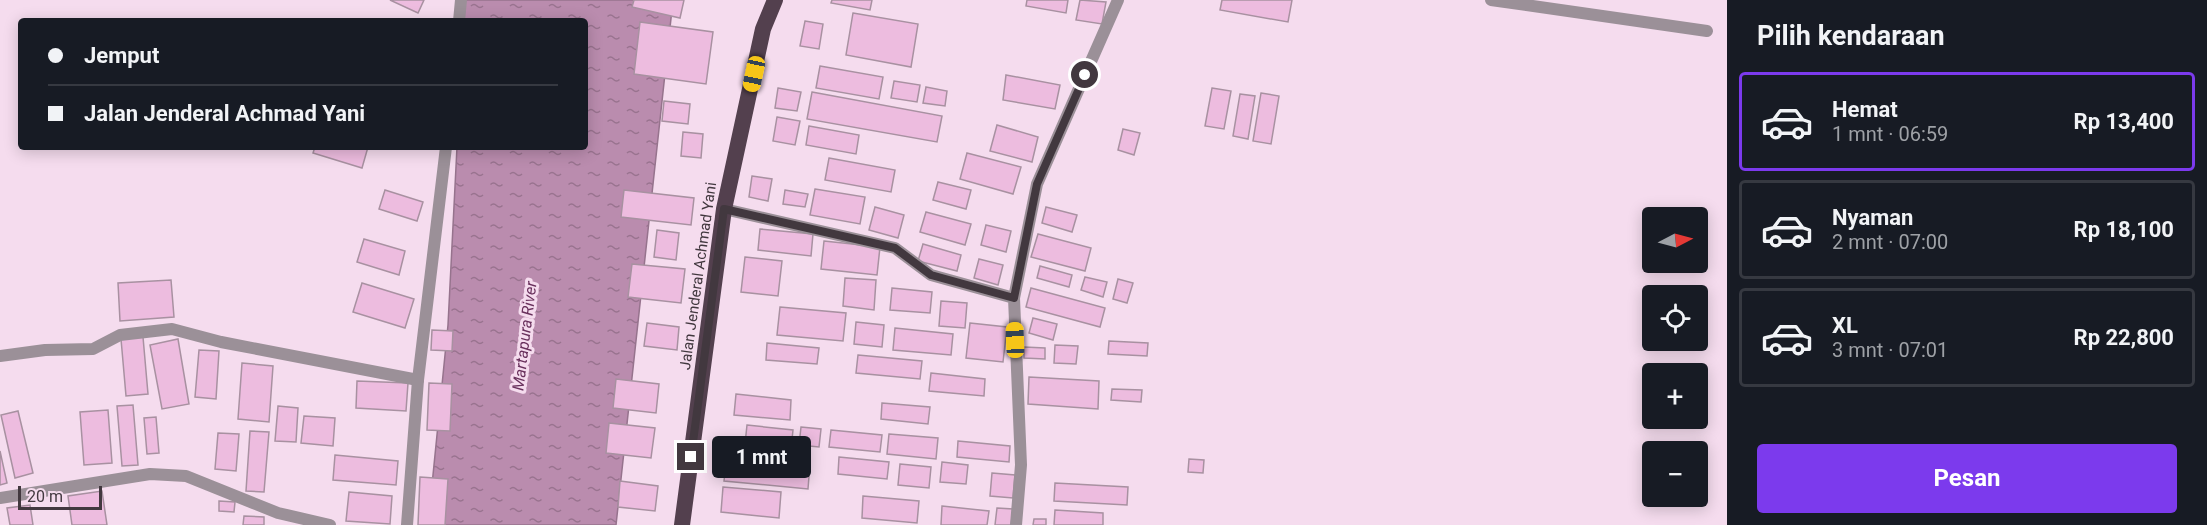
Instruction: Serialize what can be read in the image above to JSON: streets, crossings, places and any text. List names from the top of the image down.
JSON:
{
  "streets": {
    "highway": ["Jalan Jenderal Achmad Yani"]
  },
  "water": ["Martapura River"],
  "scale_bar": "20 m",
  "north": "right",
  "page": {
    "heading": "Pilih kendaraan",
    "banner": ["Jemput", "Jalan Jenderal Achmad Yani"],
    "list": [
      {
        "name": "Hemat",
        "note": "1 mnt · 06:59",
        "value": "Rp 13,400"
      },
      {
        "name": "Nyaman",
        "note": "2 mnt · 07:00",
        "value": "Rp 18,100"
      },
      {
        "name": "XL",
        "note": "3 mnt · 07:01",
        "value": "Rp 22,800"
      }
    ],
    "map_buttons": ["+", "−"],
    "buttons": "Pesan",
    "bubble": "1 mnt",
    "scale": "20 m"
  }
}
